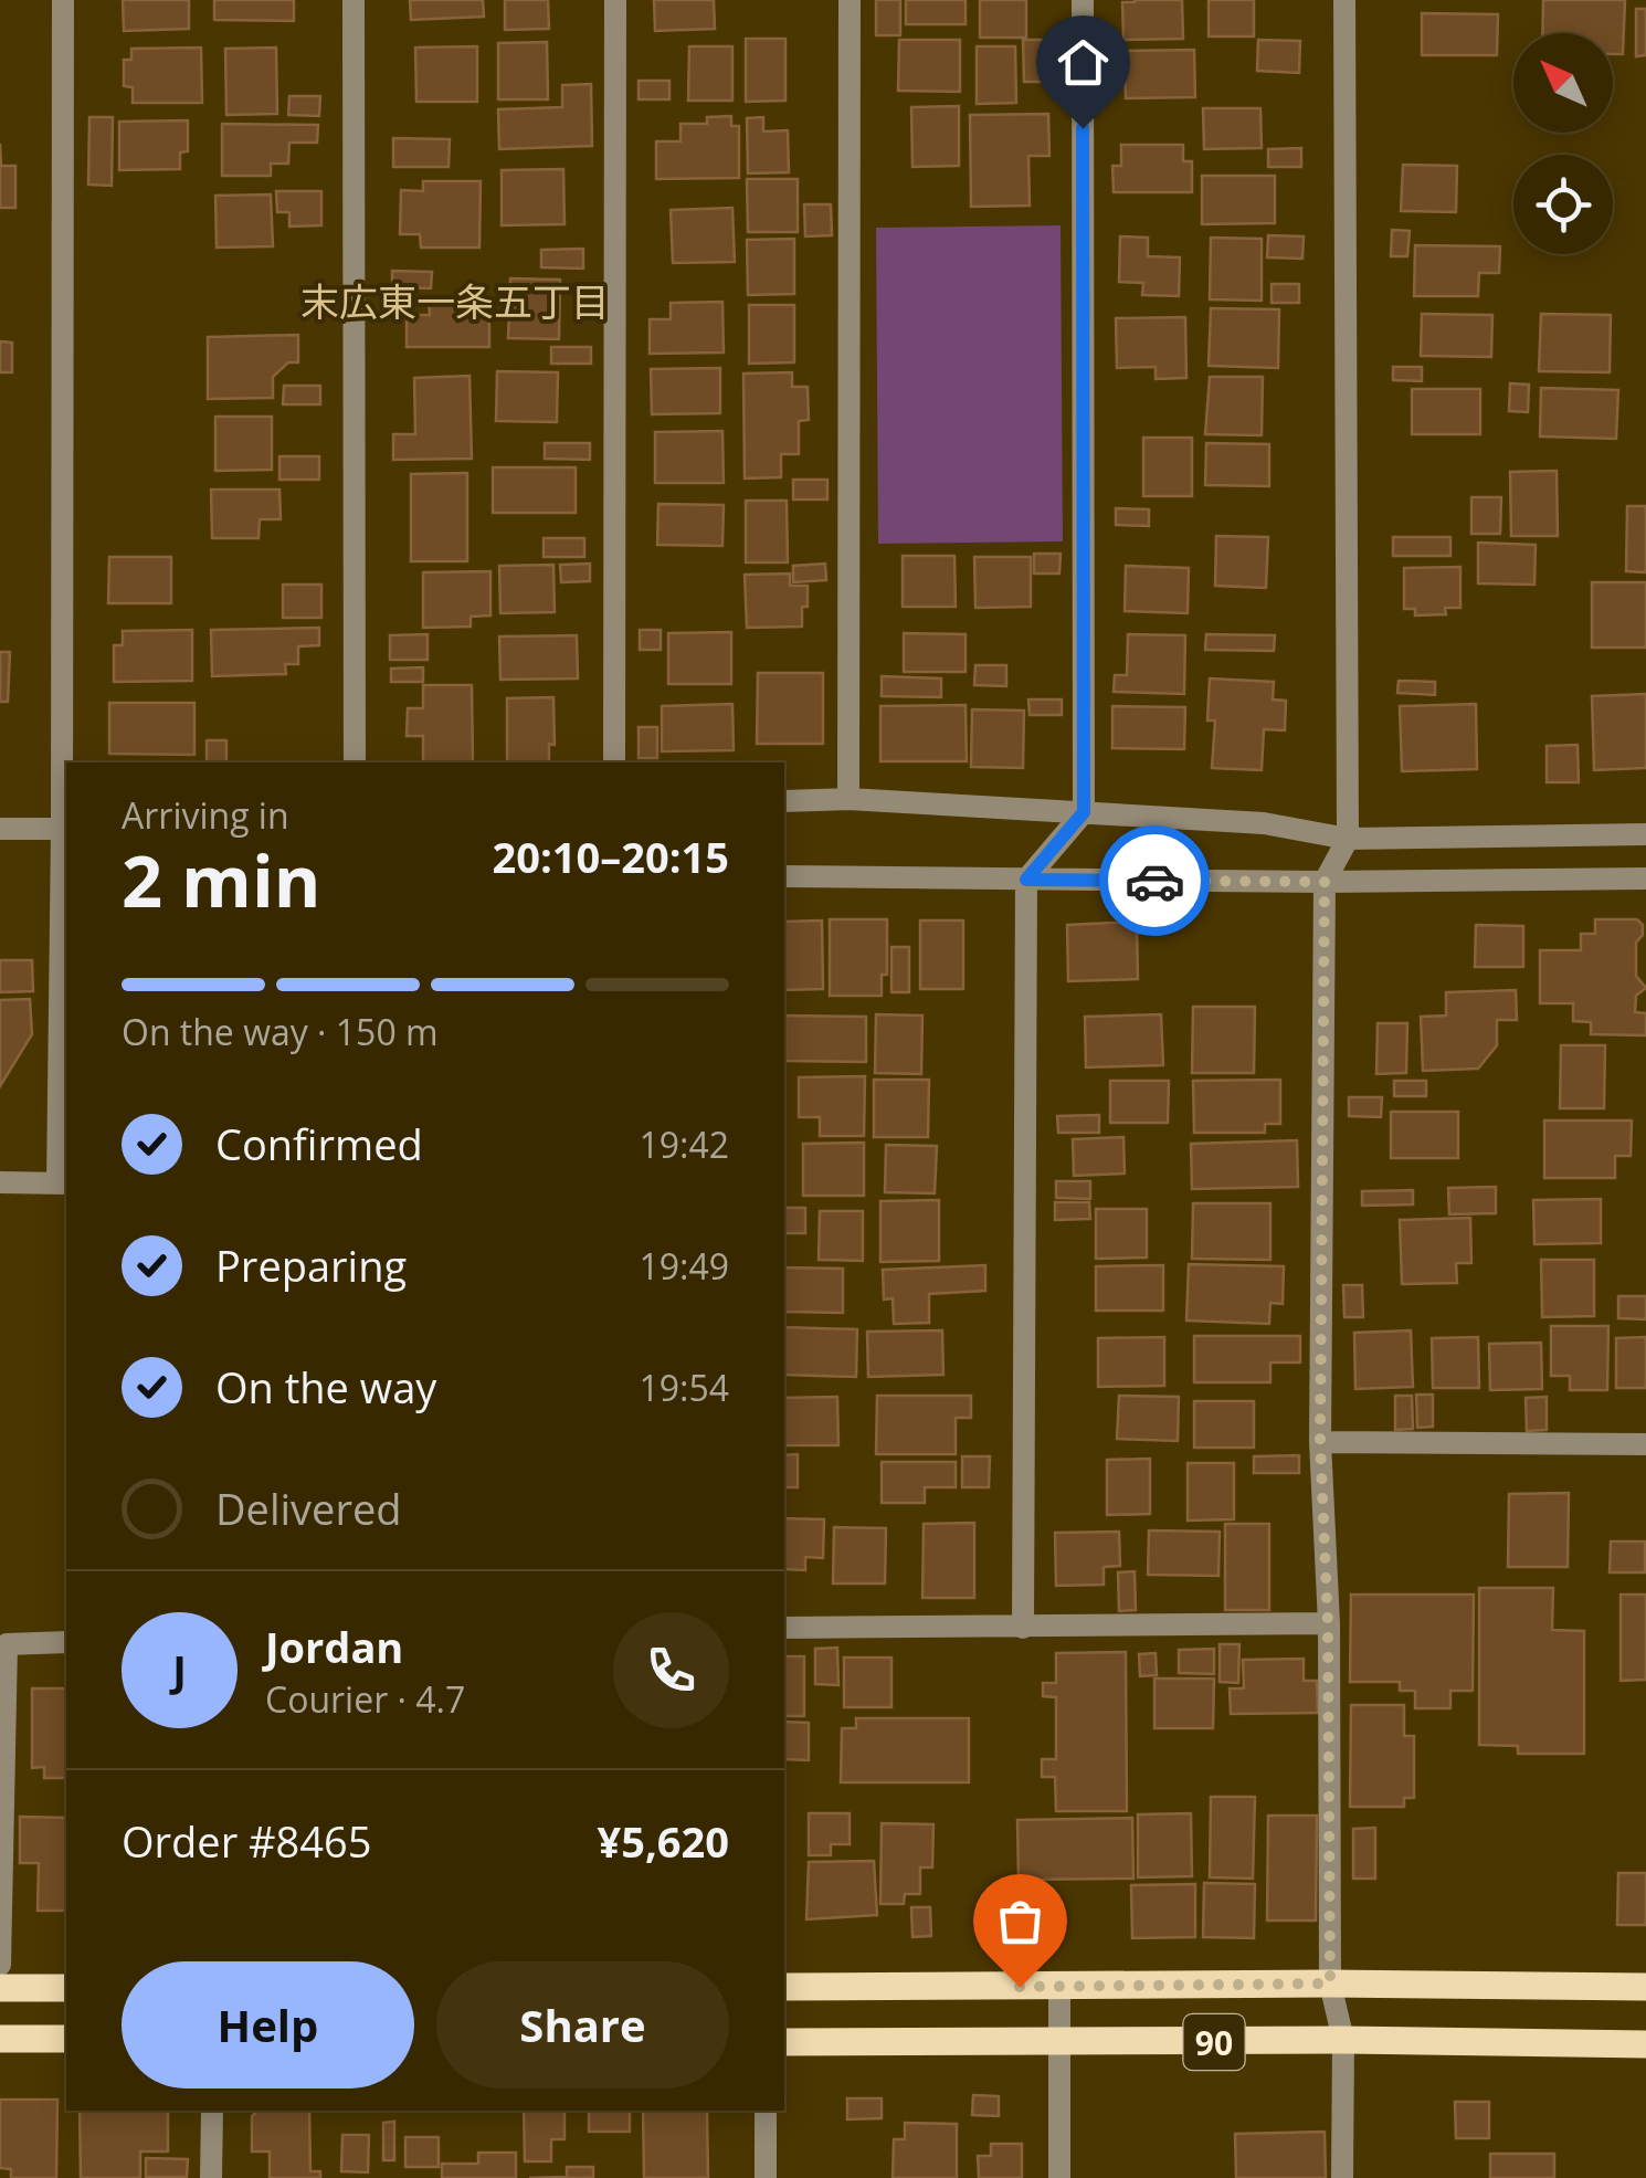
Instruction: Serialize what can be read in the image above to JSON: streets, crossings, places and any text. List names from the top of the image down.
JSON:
{
  "streets": {
    "main road": ["90"]
  },
  "districts": ["末広東一条五丁目"],
  "north": "top left",
  "page": {
    "heading": ["2 min", "Arriving in", "20:10–20:15"],
    "panel": [
      "Jordan",
      "Courier · 4.7",
      "Order #8465",
      "¥5,620"
    ],
    "bar": "On the way · 150 m",
    "list": [
      ["Confirmed", "19:42"],
      ["Preparing", "19:49"],
      ["On the way", "19:54"],
      "Delivered"
    ],
    "round": "J",
    "buttons": ["Help", "Share"]
  }
}
